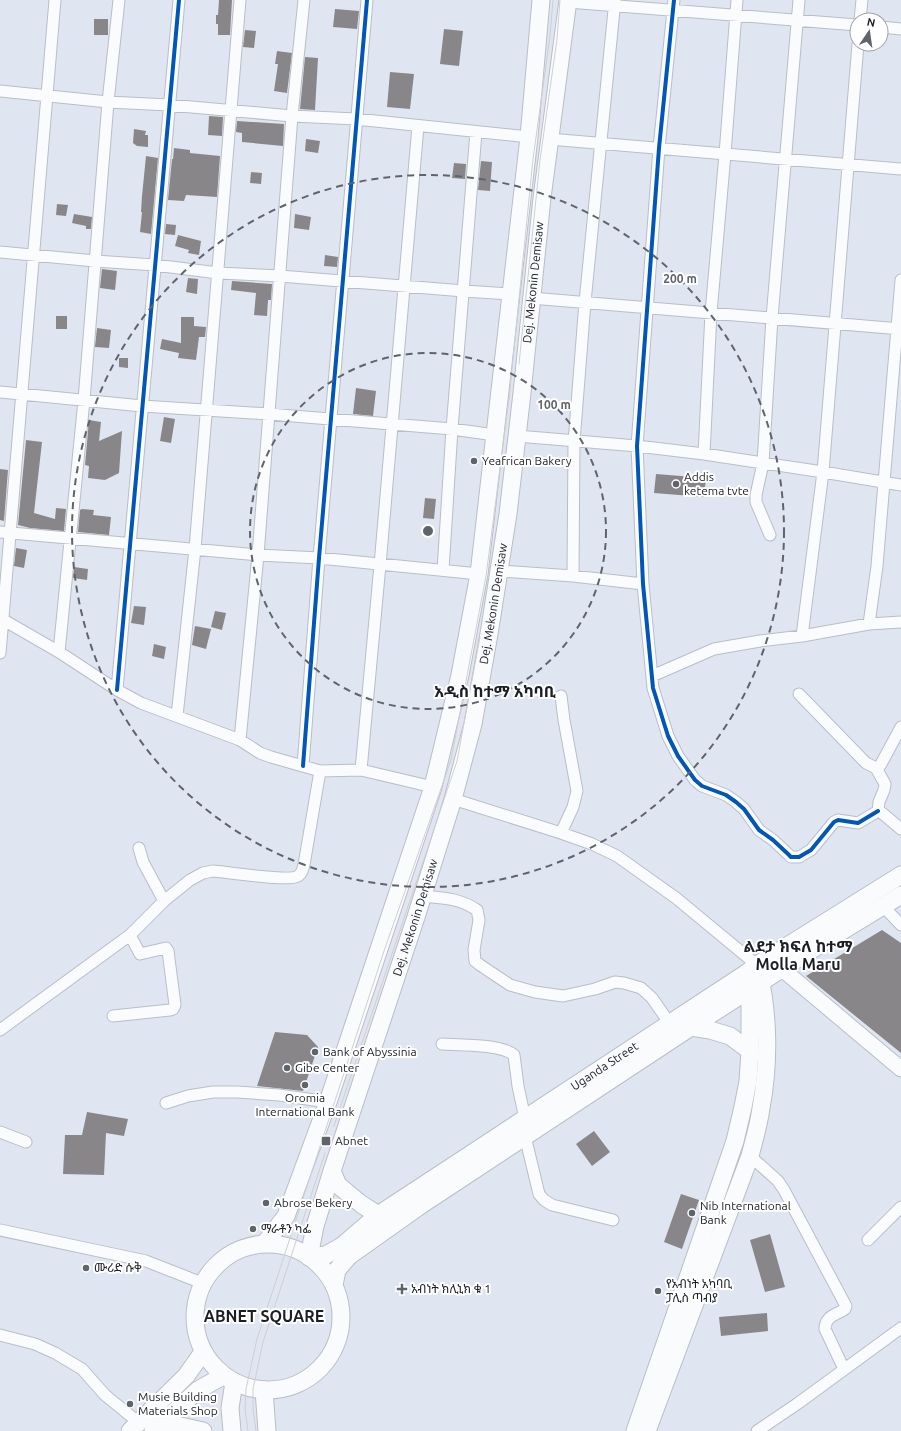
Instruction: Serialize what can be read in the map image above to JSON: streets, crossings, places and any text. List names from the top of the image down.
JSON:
{
  "streets": {
    "main road": ["Dej. Mekonin Demisaw", "Uganda Street"]
  },
  "crossings": [
    ["Dej. Mekonin Demisaw", "Uganda Street"]
  ],
  "districts": ["አዲስ ከተማ አካባቢ", "ልደታ ክፍለ ከተማ Molla Maru", "ABNET SQUARE"],
  "places": {
    "other": [
      "Yeafrican Bakery",
      "Addis ketema tvte",
      "Bank of Abyssinia",
      "Gibe Center",
      "Oromia International Bank",
      "Abrose Bekery",
      "Nib International Bank",
      "ማራቶን ካፌ",
      "ሙሪድ ሱቅ",
      "የአብነት አካባቢ ፓሊስ ጣብያ",
      "Musie Building Materials Shop"
    ],
    "transit": ["Abnet"],
    "health": ["አብነት ክሊኒክ ቁ 1"]
  },
  "north": "top",
  "rings": ["200 m", "100 m"]
}
